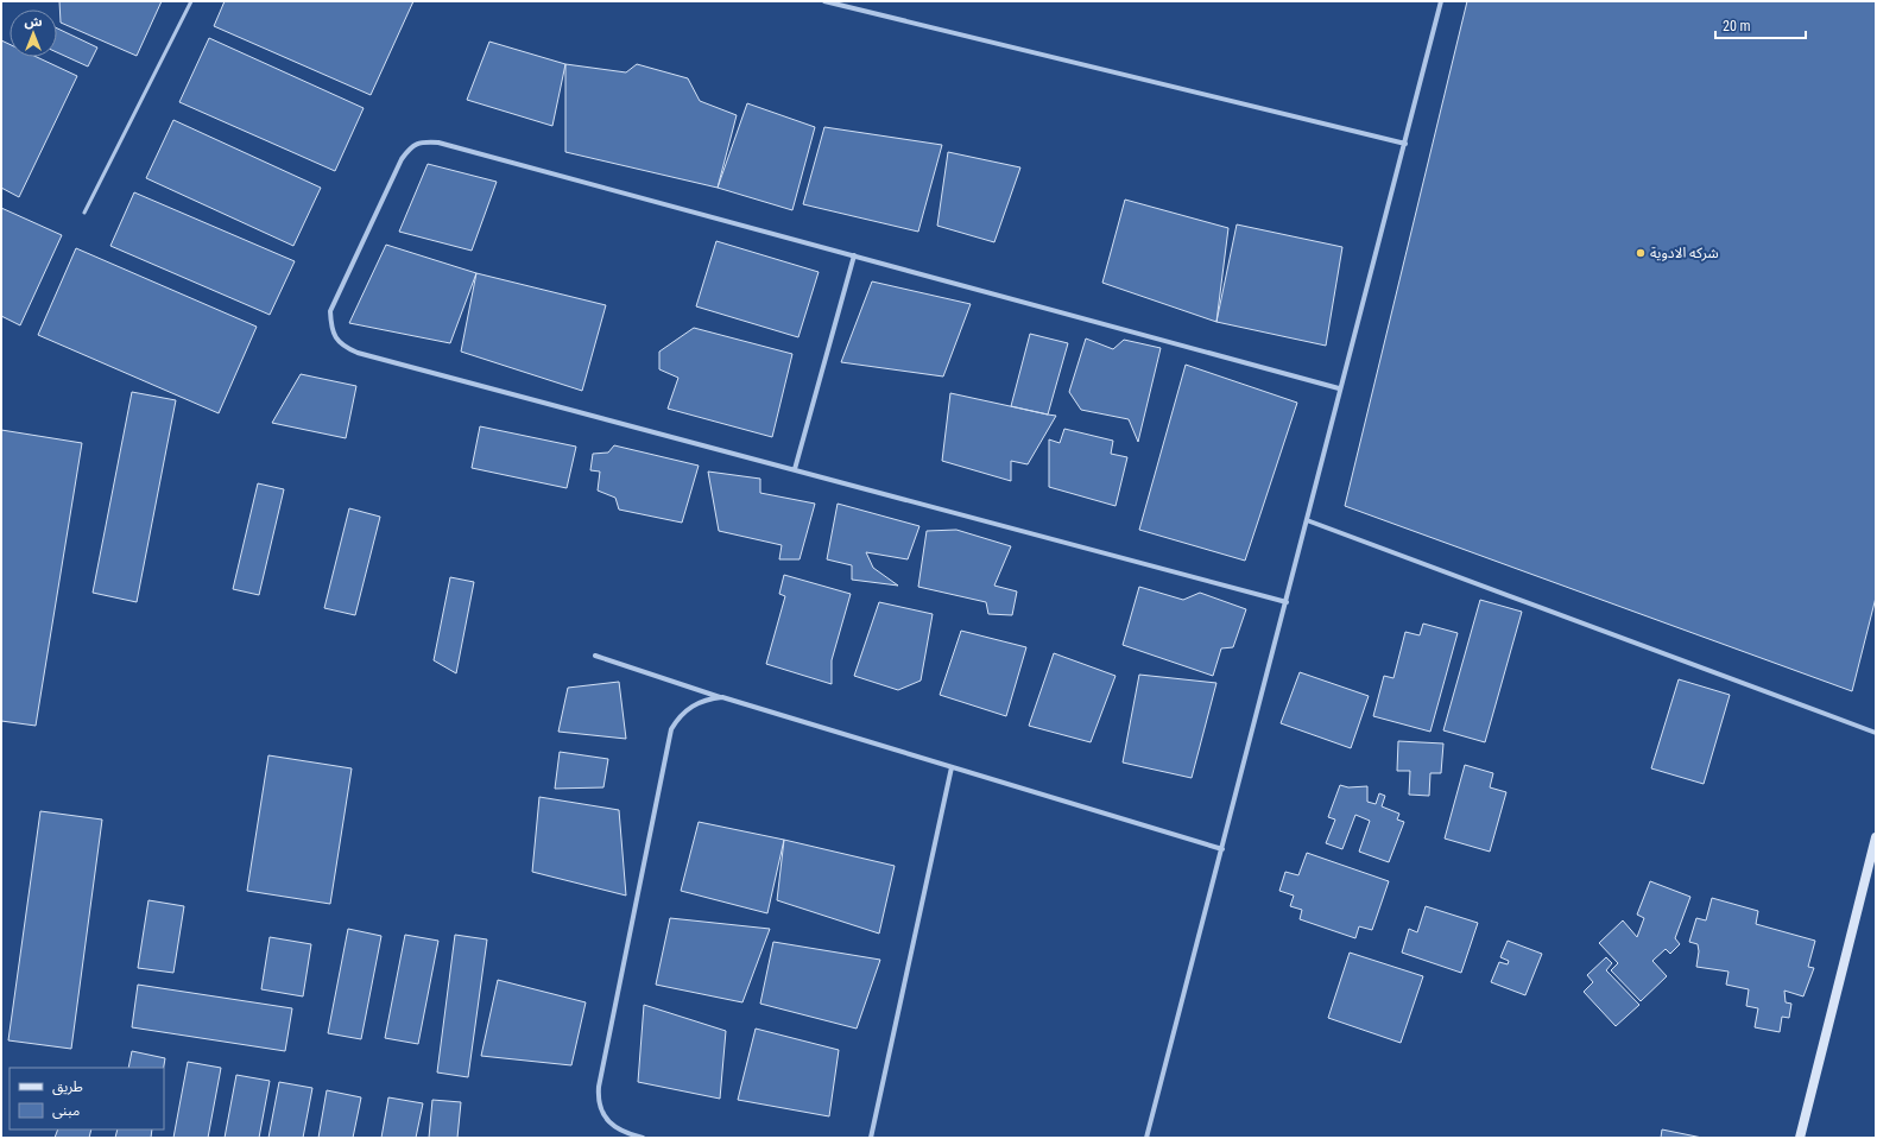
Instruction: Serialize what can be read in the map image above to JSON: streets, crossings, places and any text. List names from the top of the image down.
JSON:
{
  "places": ["شركه الادوية"],
  "legend": ["طريق", "مبنى"],
  "scale_bar": "20 m",
  "north": "top"
}
